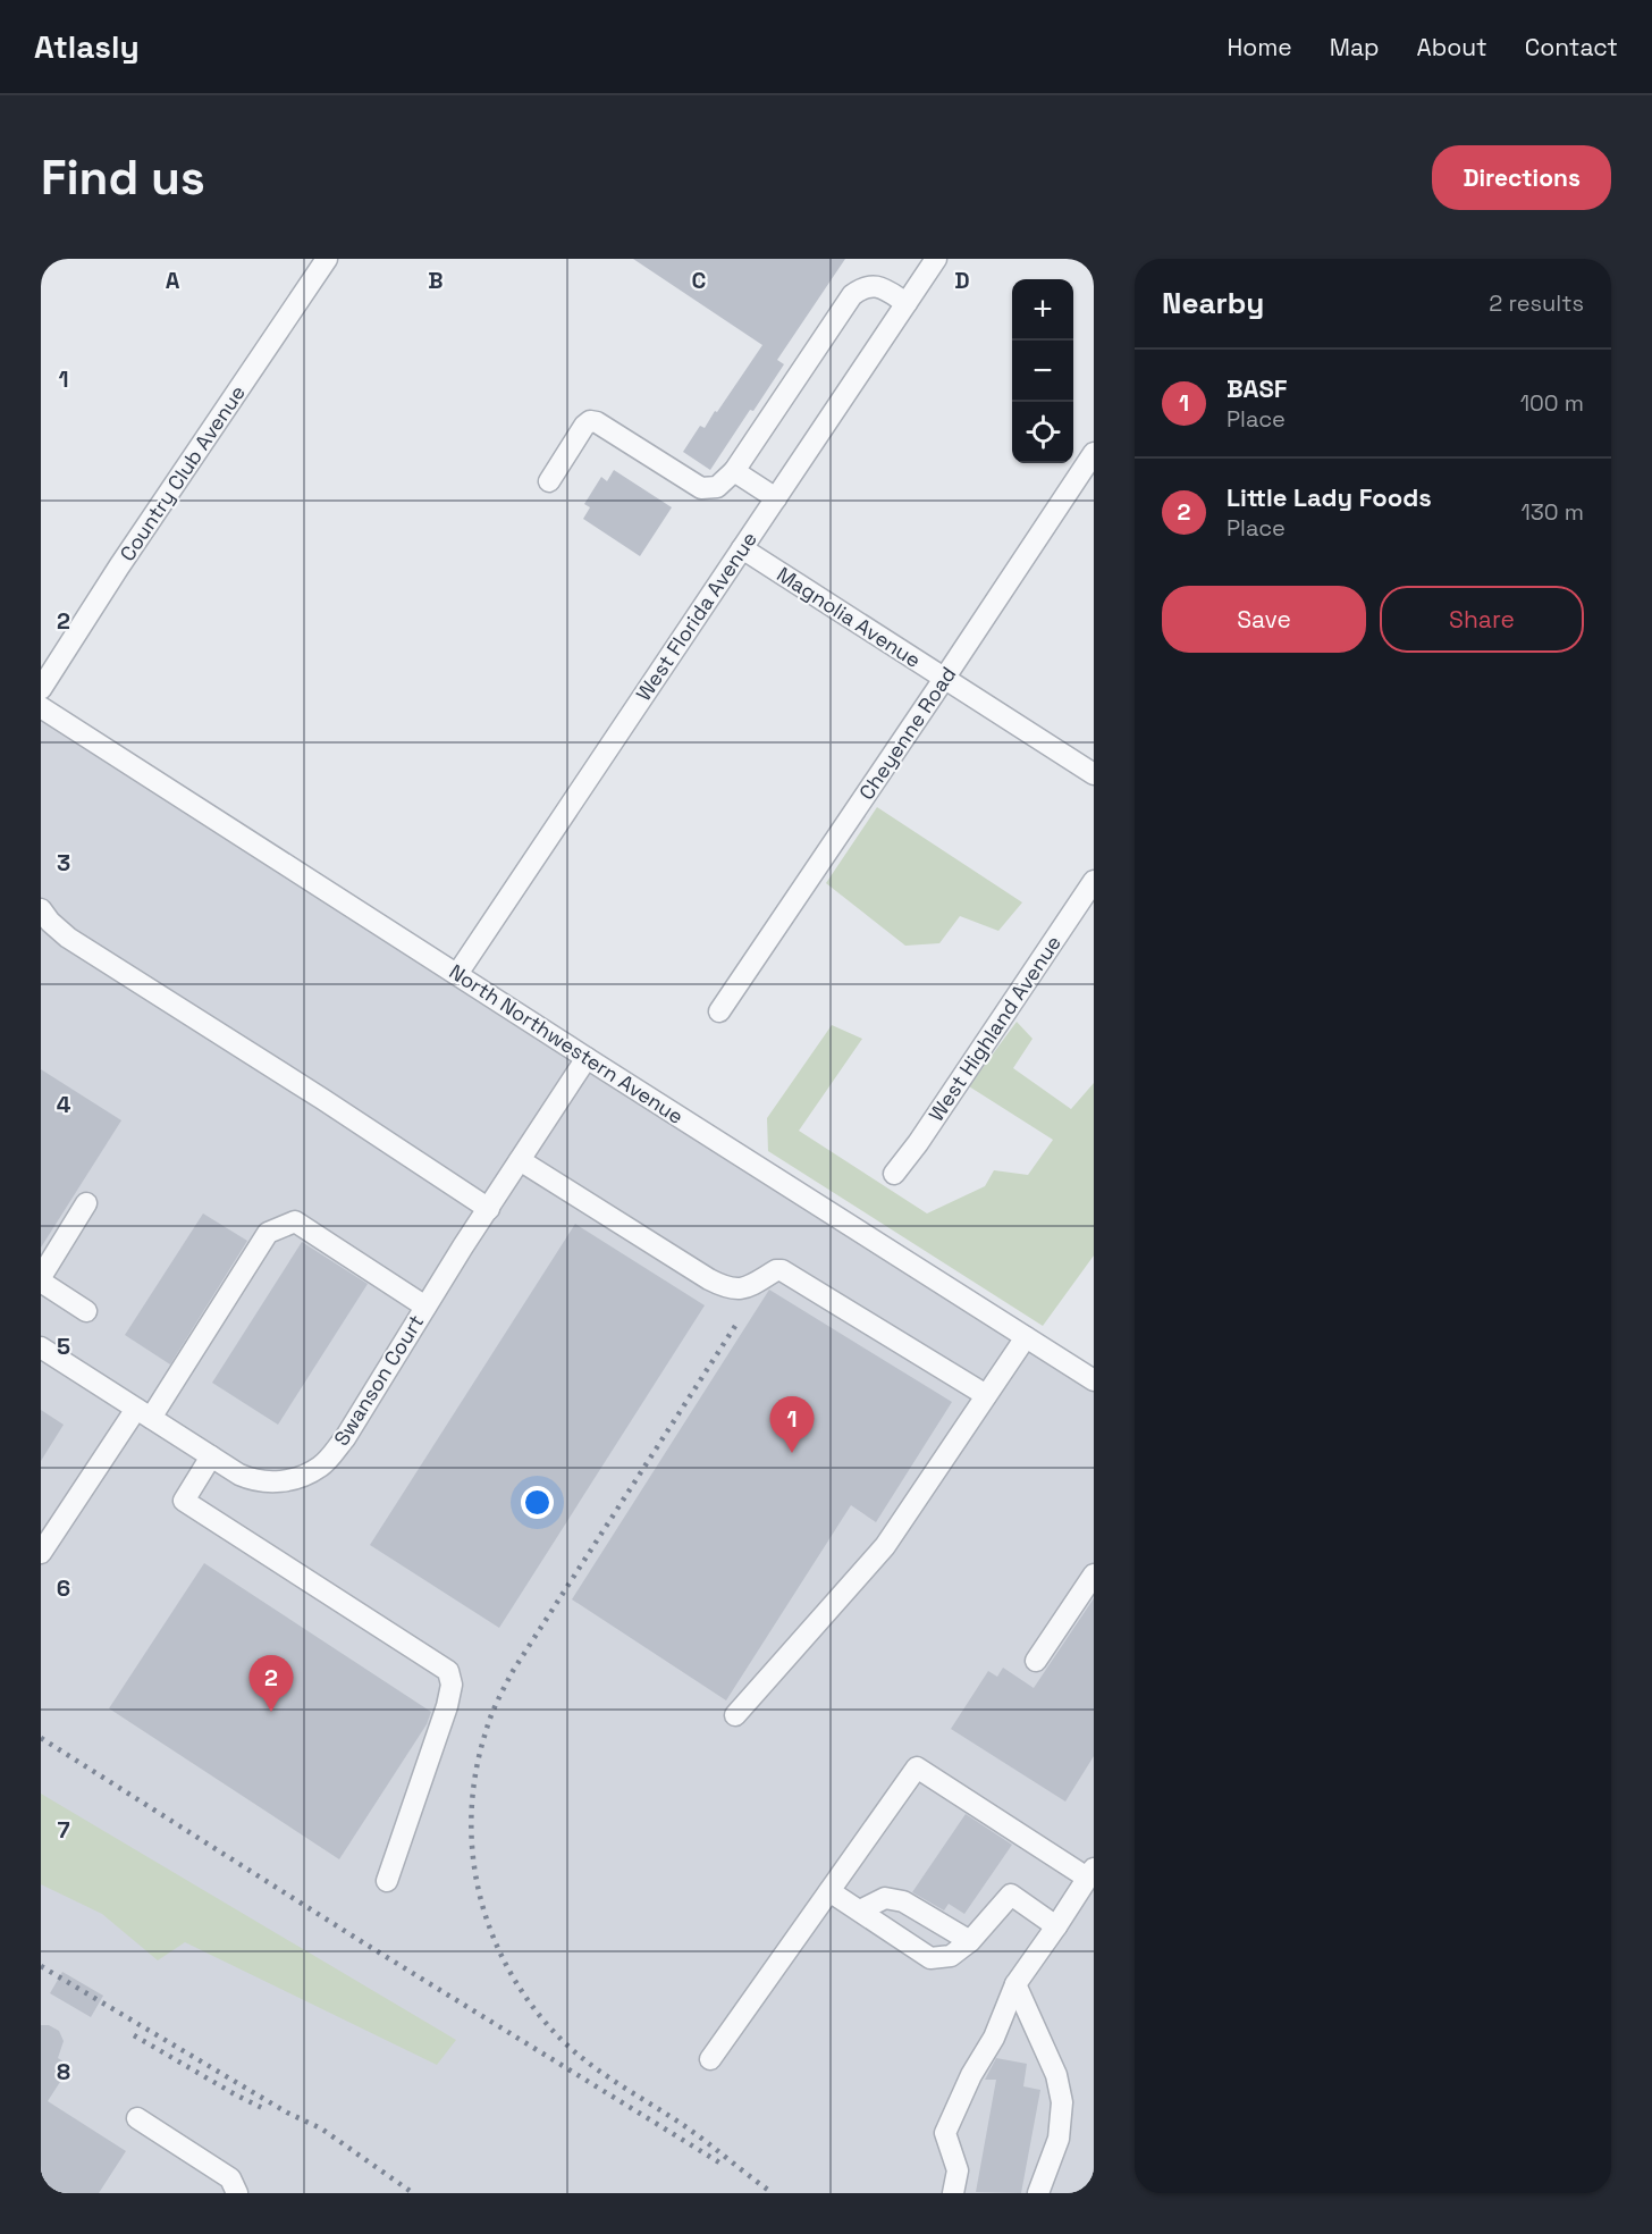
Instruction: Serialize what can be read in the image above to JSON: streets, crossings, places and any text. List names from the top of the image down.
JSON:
{
  "streets": {
    "street": [
      "Country Club Avenue",
      "West Florida Avenue",
      "Magnolia Avenue",
      "Cheyenne Road",
      "West Highland Avenue",
      "North Northwestern Avenue",
      "Swanson Court"
    ]
  },
  "crossings": [
    ["West Florida Avenue", "Magnolia Avenue"],
    ["West Florida Avenue", "North Northwestern Avenue"],
    ["Magnolia Avenue", "Cheyenne Road"],
    ["North Northwestern Avenue", "Swanson Court"]
  ],
  "page": {
    "header": "Atlasly",
    "nav": [
      "Home",
      "Map",
      "About",
      "Contact"
    ],
    "buttons": [
      "Directions",
      ["Save", "Share"]
    ],
    "title": "Find us",
    "heading": ["Nearby", "2 results"],
    "map_buttons": ["+", "−"],
    "list": [
      {
        "mark": "1",
        "name": "BASF",
        "note": "Place",
        "value": "100 m"
      },
      {
        "mark": "2",
        "name": "Little Lady Foods",
        "note": "Place",
        "value": "130 m"
      }
    ],
    "pins": ["1", "2"]
  },
  "grid": {
    "columns": [
      "A",
      "B",
      "C",
      "D"
    ],
    "rows": [
      "1",
      "2",
      "3",
      "4",
      "5",
      "6",
      "7",
      "8"
    ]
  }
}
